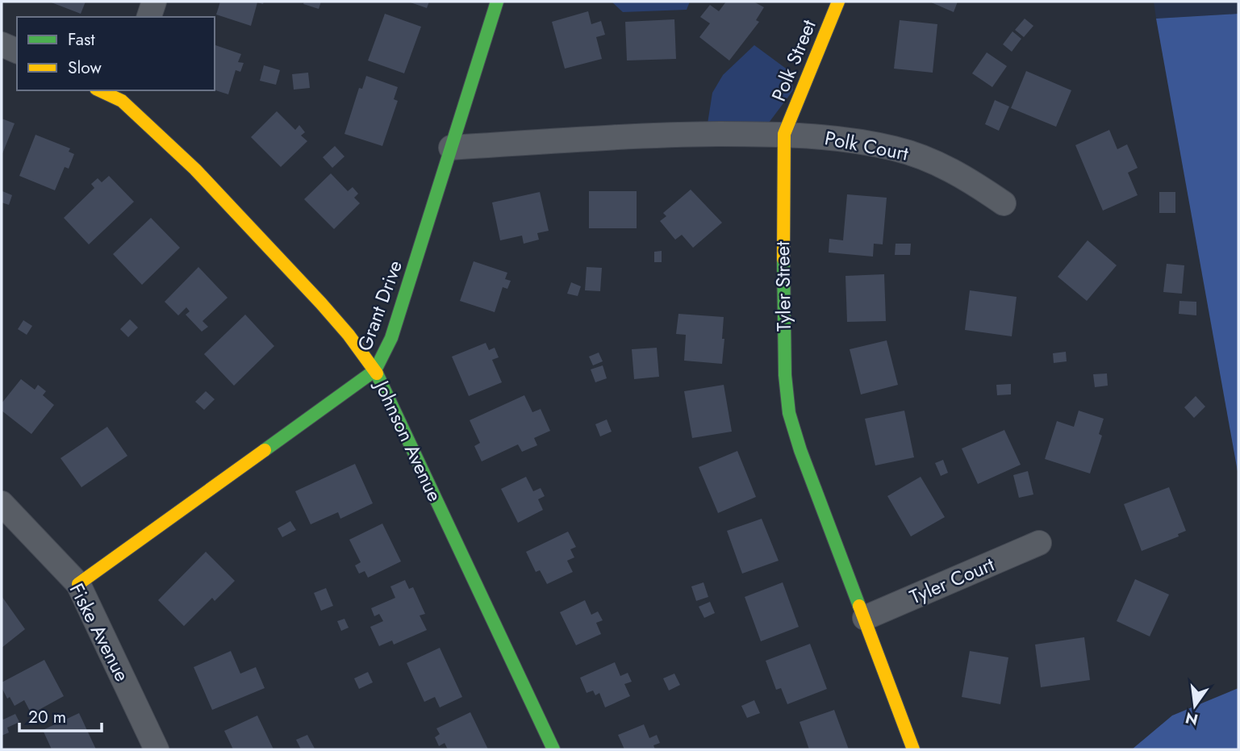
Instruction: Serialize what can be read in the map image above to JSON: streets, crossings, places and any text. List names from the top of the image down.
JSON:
{
  "streets": {
    "street": [
      "Polk Street",
      "Polk Court",
      "Tyler Street",
      "Grant Drive",
      "Johnson Avenue",
      "Tyler Court",
      "Fiske Avenue"
    ]
  },
  "crossings": [
    ["Polk Street", "Polk Court"],
    ["Polk Street", "Tyler Street"],
    ["Polk Court", "Tyler Street"],
    ["Tyler Street", "Tyler Court"],
    ["Grant Drive", "Johnson Avenue"],
    ["Grant Drive", "Fiske Avenue"]
  ],
  "legend": ["Fast", "Slow"],
  "scale_bar": "20 m",
  "north": "bottom"
}
